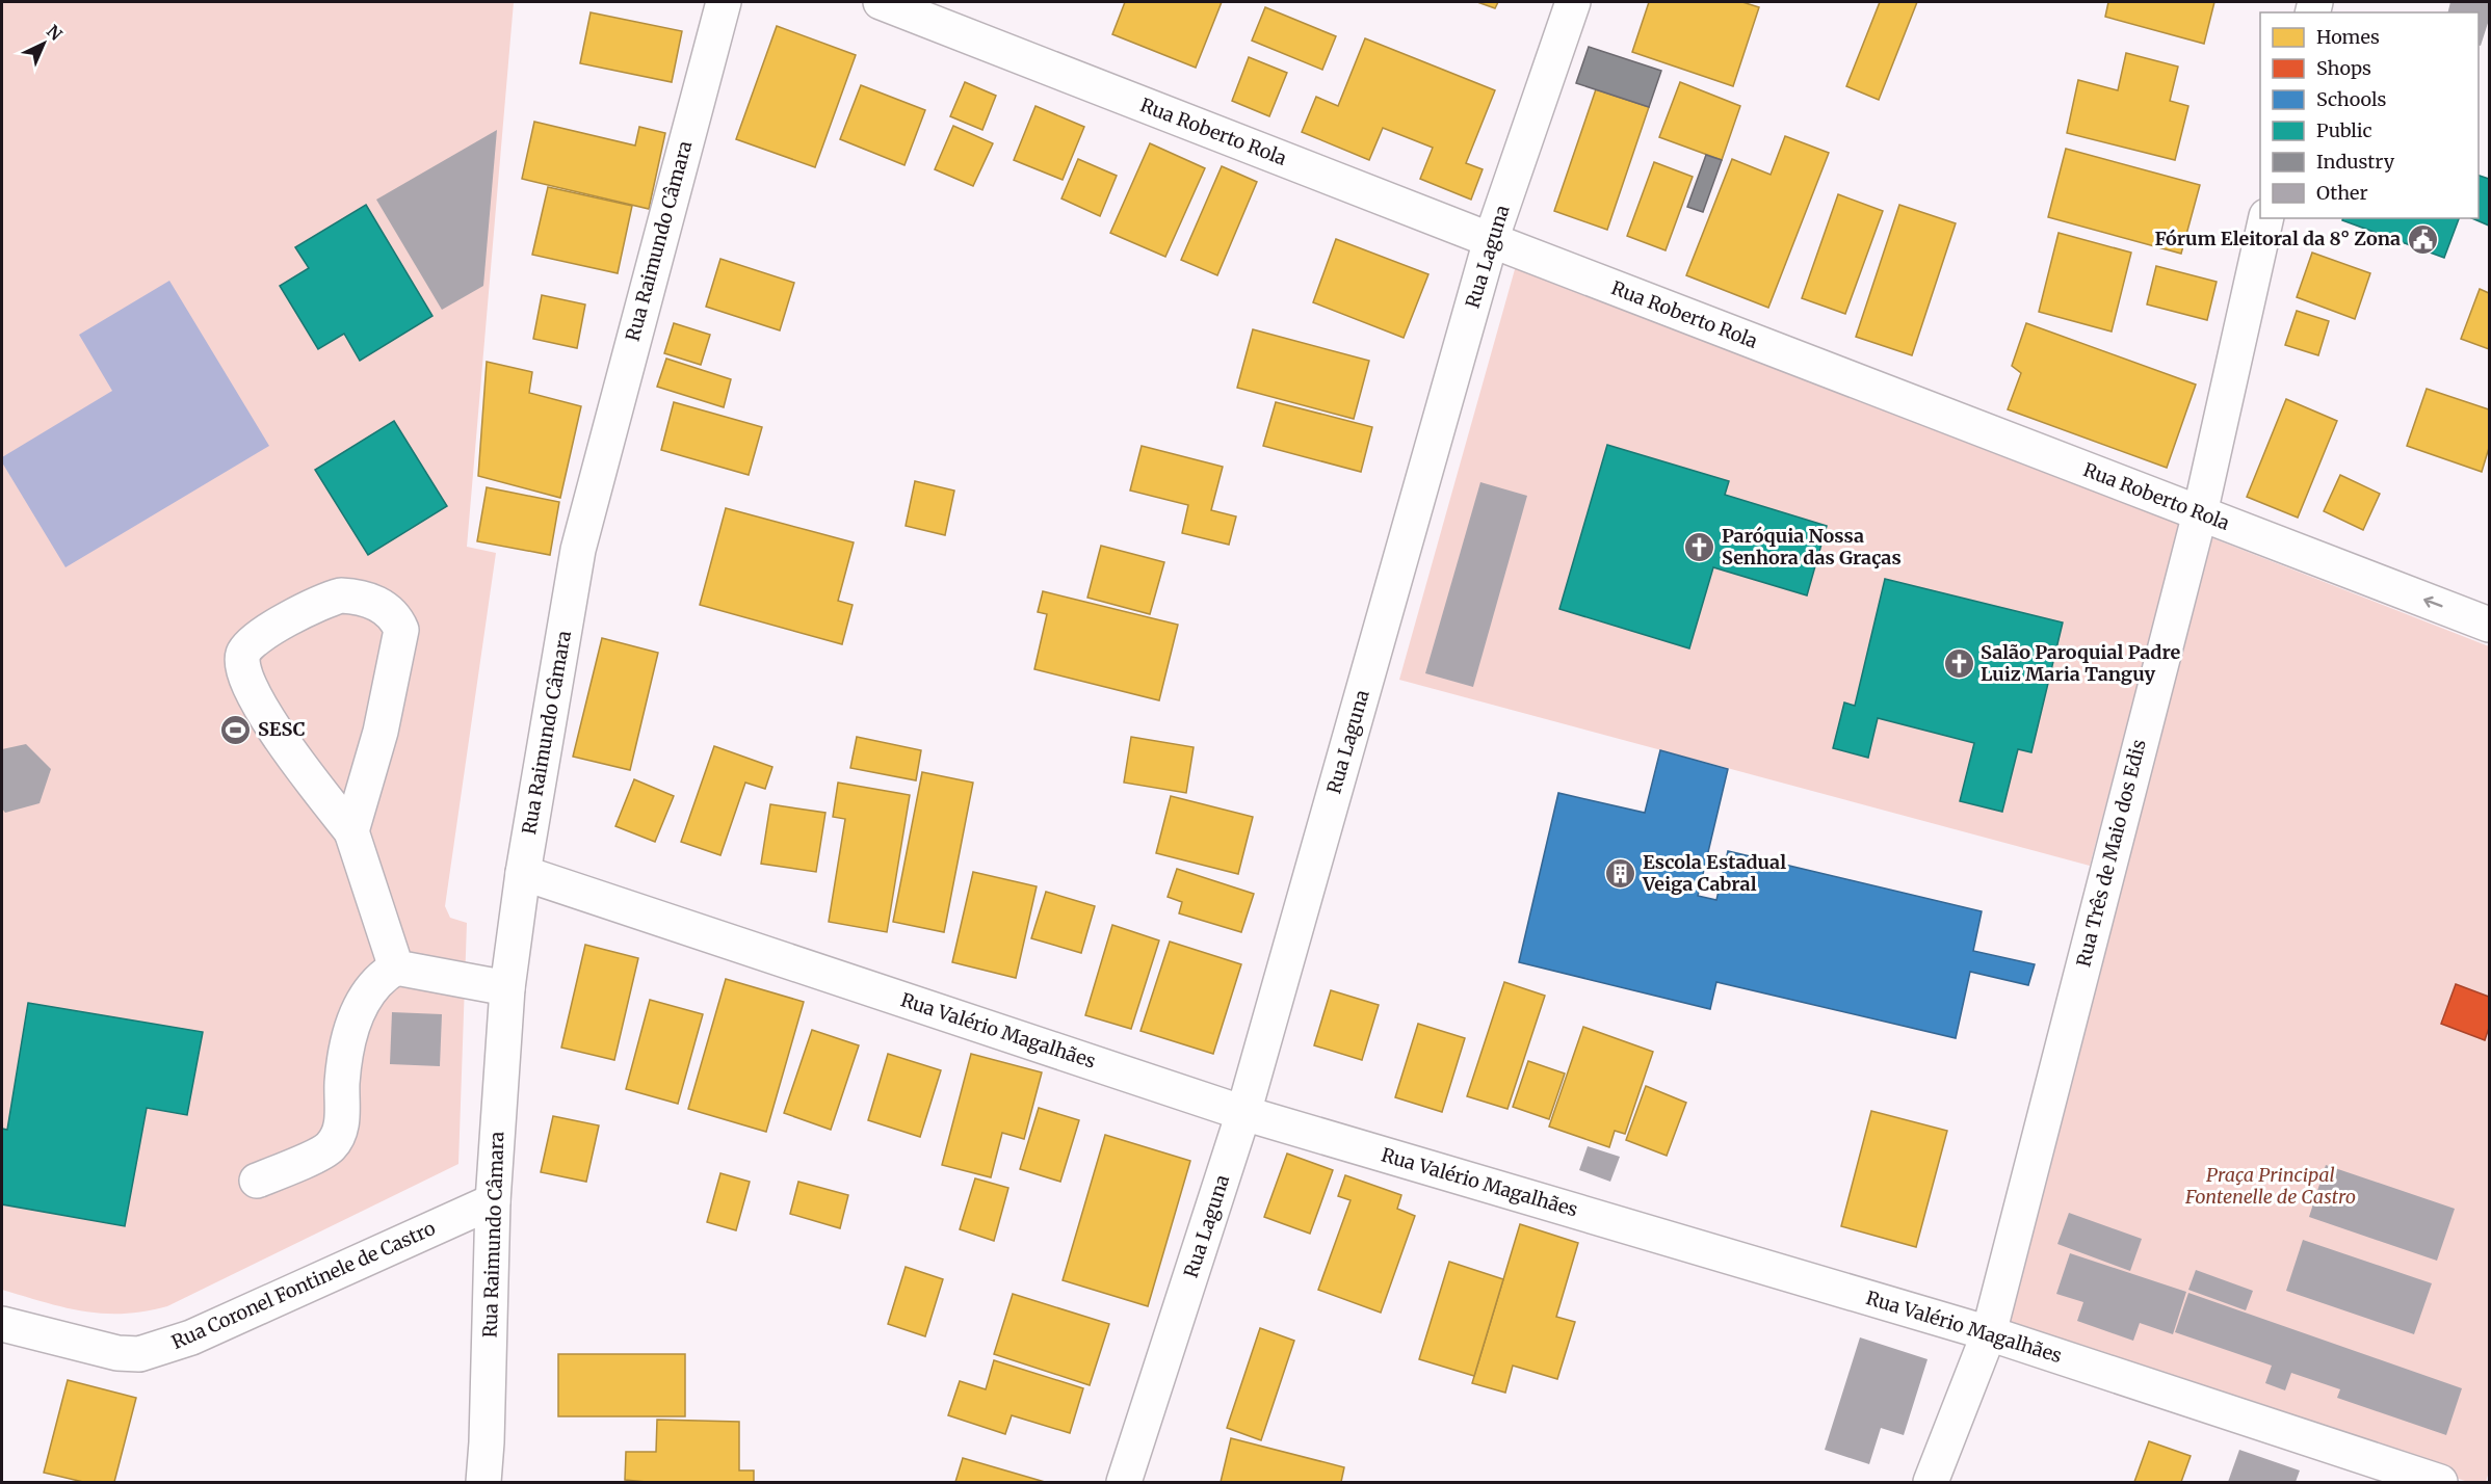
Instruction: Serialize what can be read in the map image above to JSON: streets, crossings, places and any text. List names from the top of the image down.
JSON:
{
  "streets": {
    "street": [
      "Rua Roberto Rola",
      "Rua Raimundo Câmara",
      "Rua Laguna",
      "Rua Três de Maio dos Edis",
      "Rua Valério Magalhães",
      "Rua Coronel Fontinele de Castro"
    ]
  },
  "crossings": [
    ["Rua Roberto Rola", "Rua Laguna"],
    ["Rua Roberto Rola", "Rua Três de Maio dos Edis"],
    ["Rua Raimundo Câmara", "Rua Valério Magalhães"],
    ["Rua Raimundo Câmara", "Rua Coronel Fontinele de Castro"],
    ["Rua Laguna", "Rua Valério Magalhães"],
    ["Rua Três de Maio dos Edis", "Rua Valério Magalhães"]
  ],
  "parks": ["Praça Principal Fontenelle de Castro"],
  "places": {
    "public building": ["Fórum Eleitoral da 8° Zona"],
    "church": ["Paróquia Nossa Senhora das Graças", "Salão Paroquial Padre Luiz Maria Tanguy"],
    "sports": ["SESC"],
    "building": ["Escola Estadual Veiga Cabral"]
  },
  "legend": [
    "Homes",
    "Shops",
    "Schools",
    "Public",
    "Industry",
    "Other"
  ],
  "north": "top right"
}
